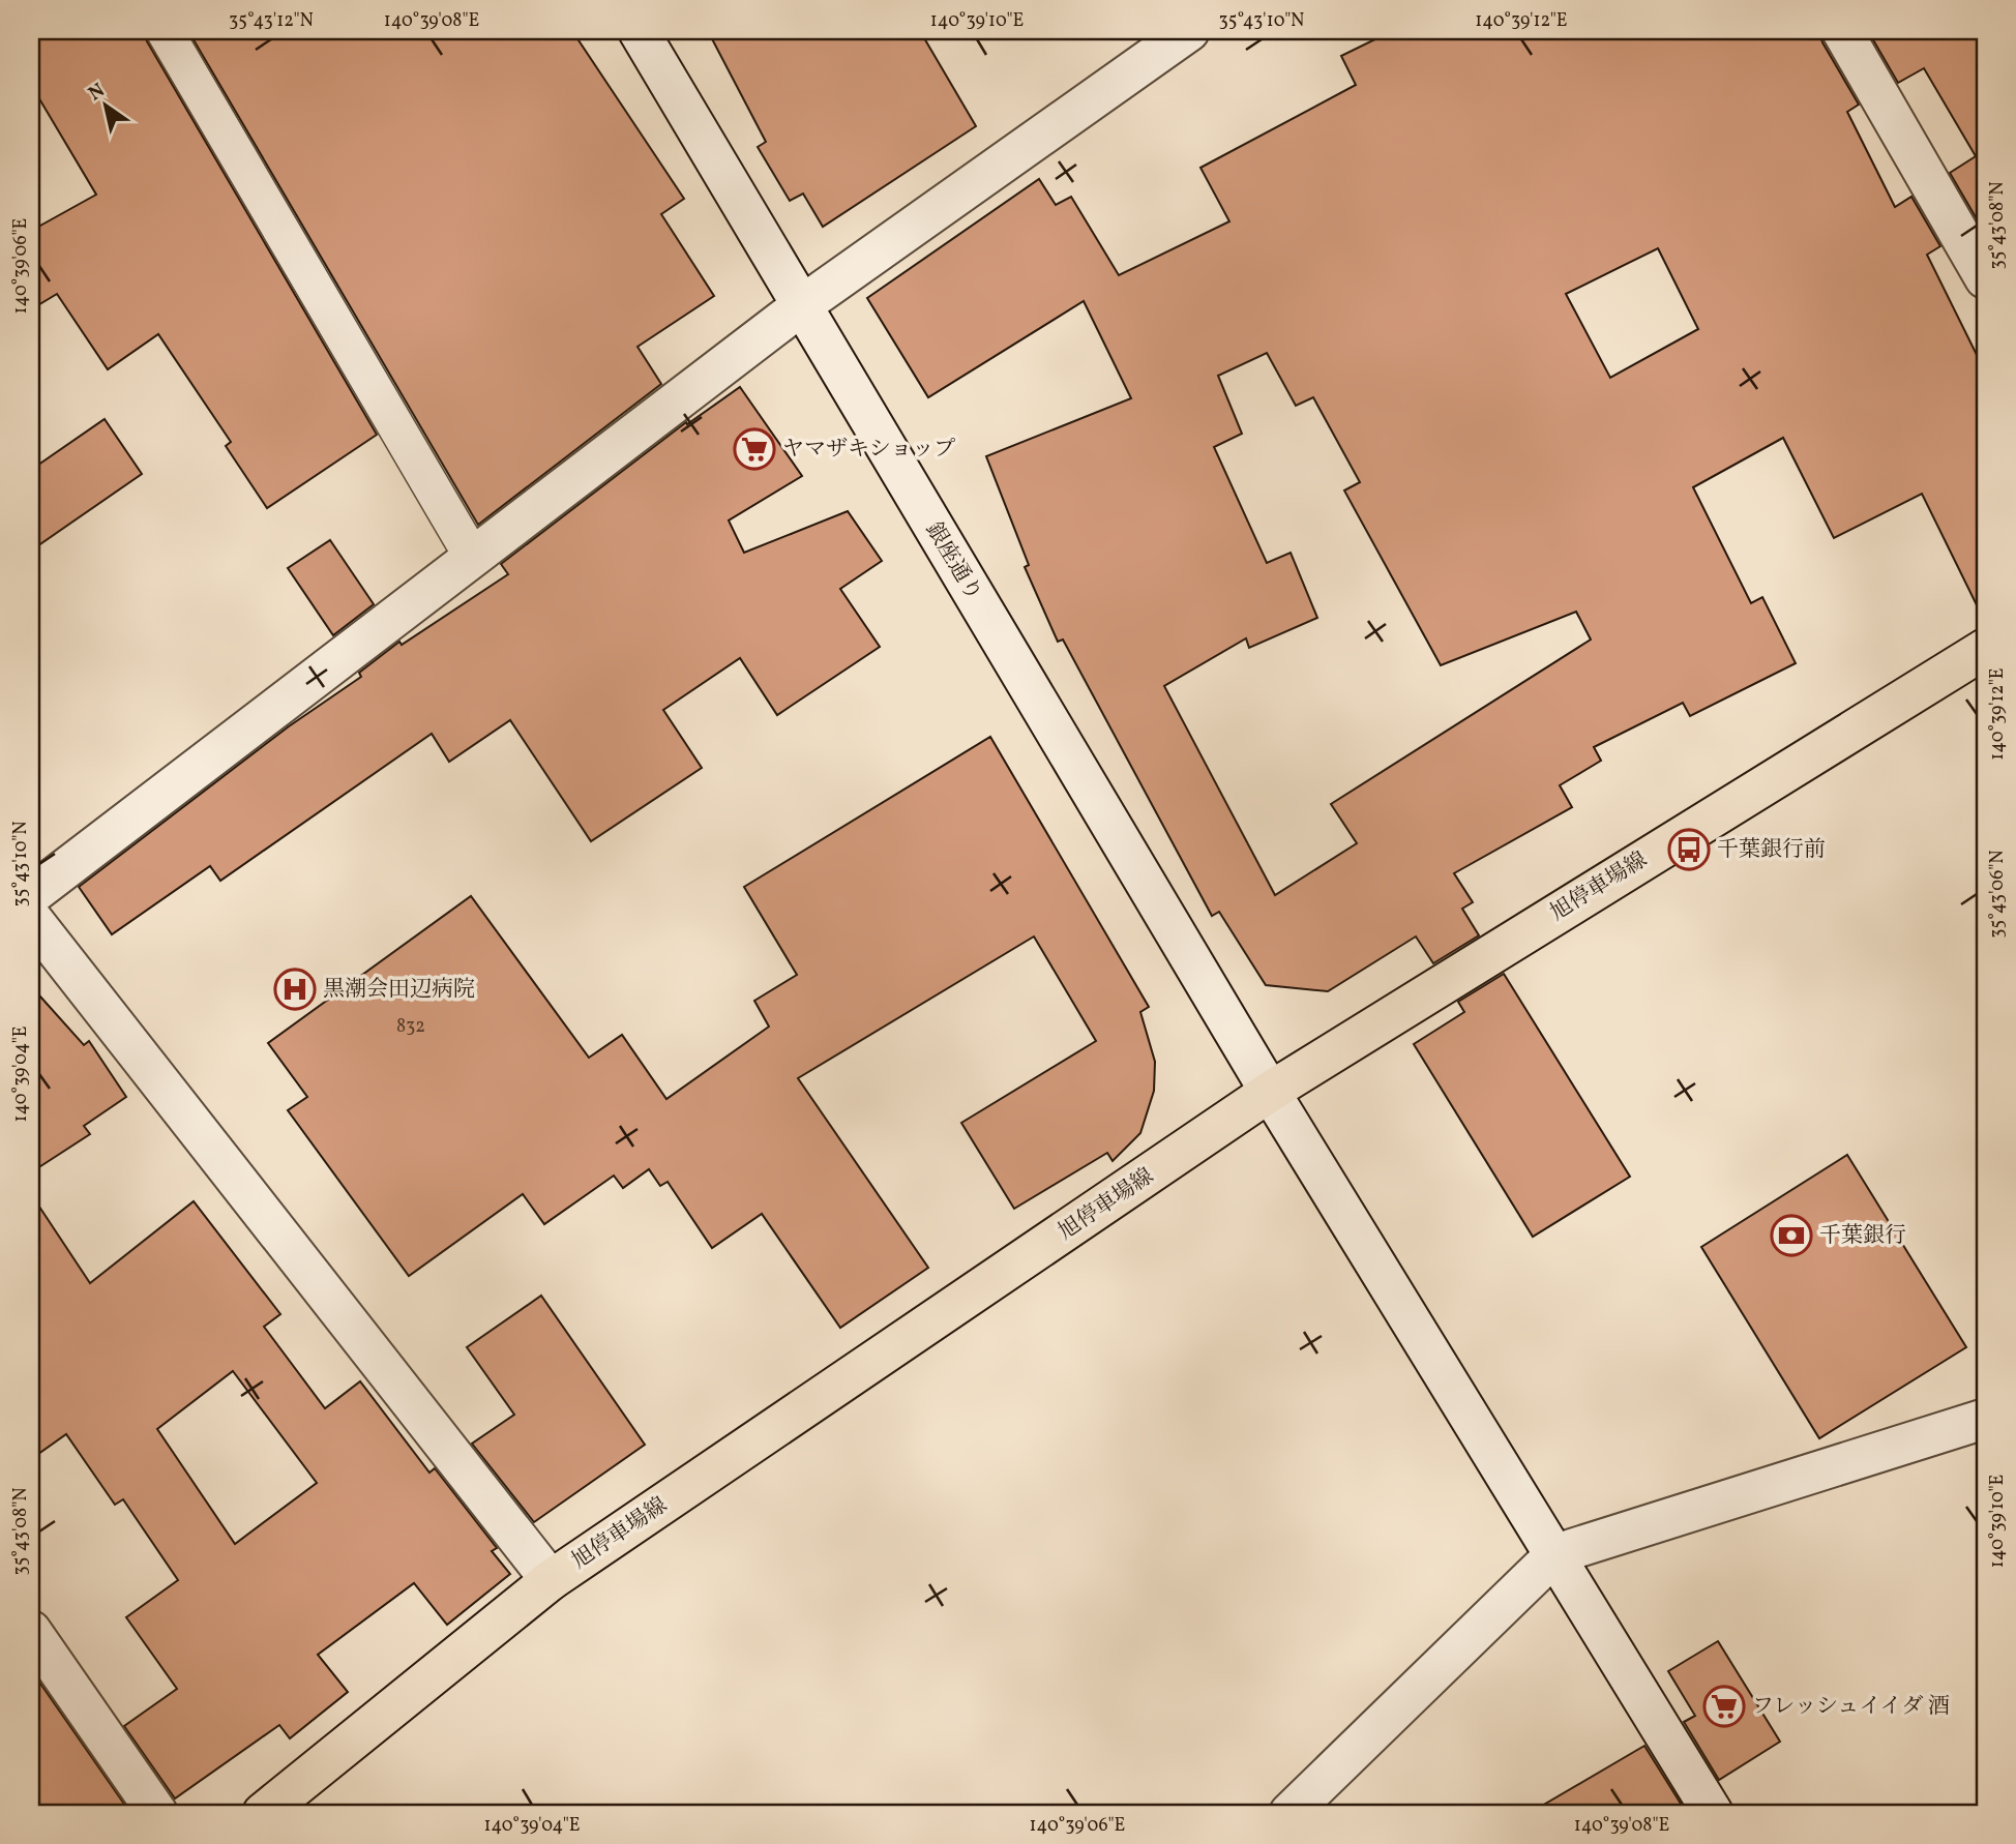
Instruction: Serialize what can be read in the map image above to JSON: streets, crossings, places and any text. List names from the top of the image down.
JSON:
{
  "streets": {
    "main road": ["旭停車場線"],
    "street": ["銀座通り"]
  },
  "crossings": [
    ["銀座通り", "旭停車場線"]
  ],
  "places": {
    "supermarket": ["ヤマザキショップ", "フレッシュイイダ 酒"],
    "bus stop": ["千葉銀行前"],
    "hospital": ["黒潮会田辺病院"],
    "bank": ["千葉銀行"]
  },
  "house_numbers": ["832"],
  "north": "top left",
  "coordinates": [
    "35°43'12\"N",
    "140°39'08\"E",
    "140°39'10\"E",
    "35°43'10\"N",
    "140°39'12\"E",
    "35°43'08\"N",
    "140°39'06\"E",
    "35°43'06\"N",
    "140°39'04\"E"
  ]
}
